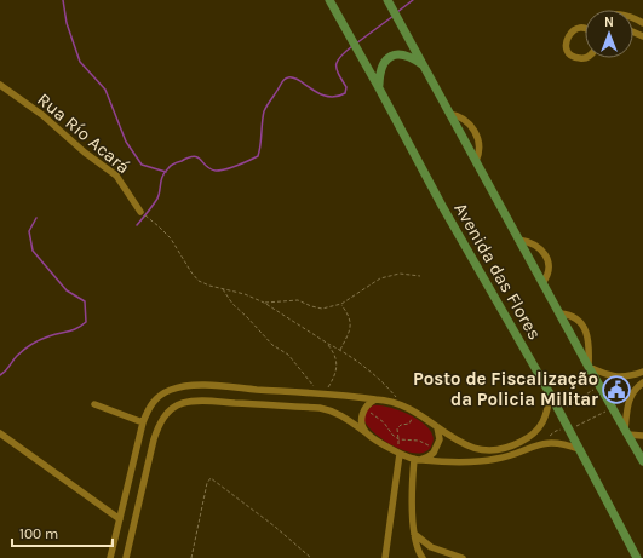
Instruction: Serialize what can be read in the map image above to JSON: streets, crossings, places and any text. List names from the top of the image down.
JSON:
{
  "streets": {
    "main road": ["Avenida das Flores"],
    "street": ["Rua Río Acará"]
  },
  "places": {
    "public building": ["Posto de Fiscalização da Policia Militar"]
  },
  "scale_bar": "100 m",
  "north": "top"
}
